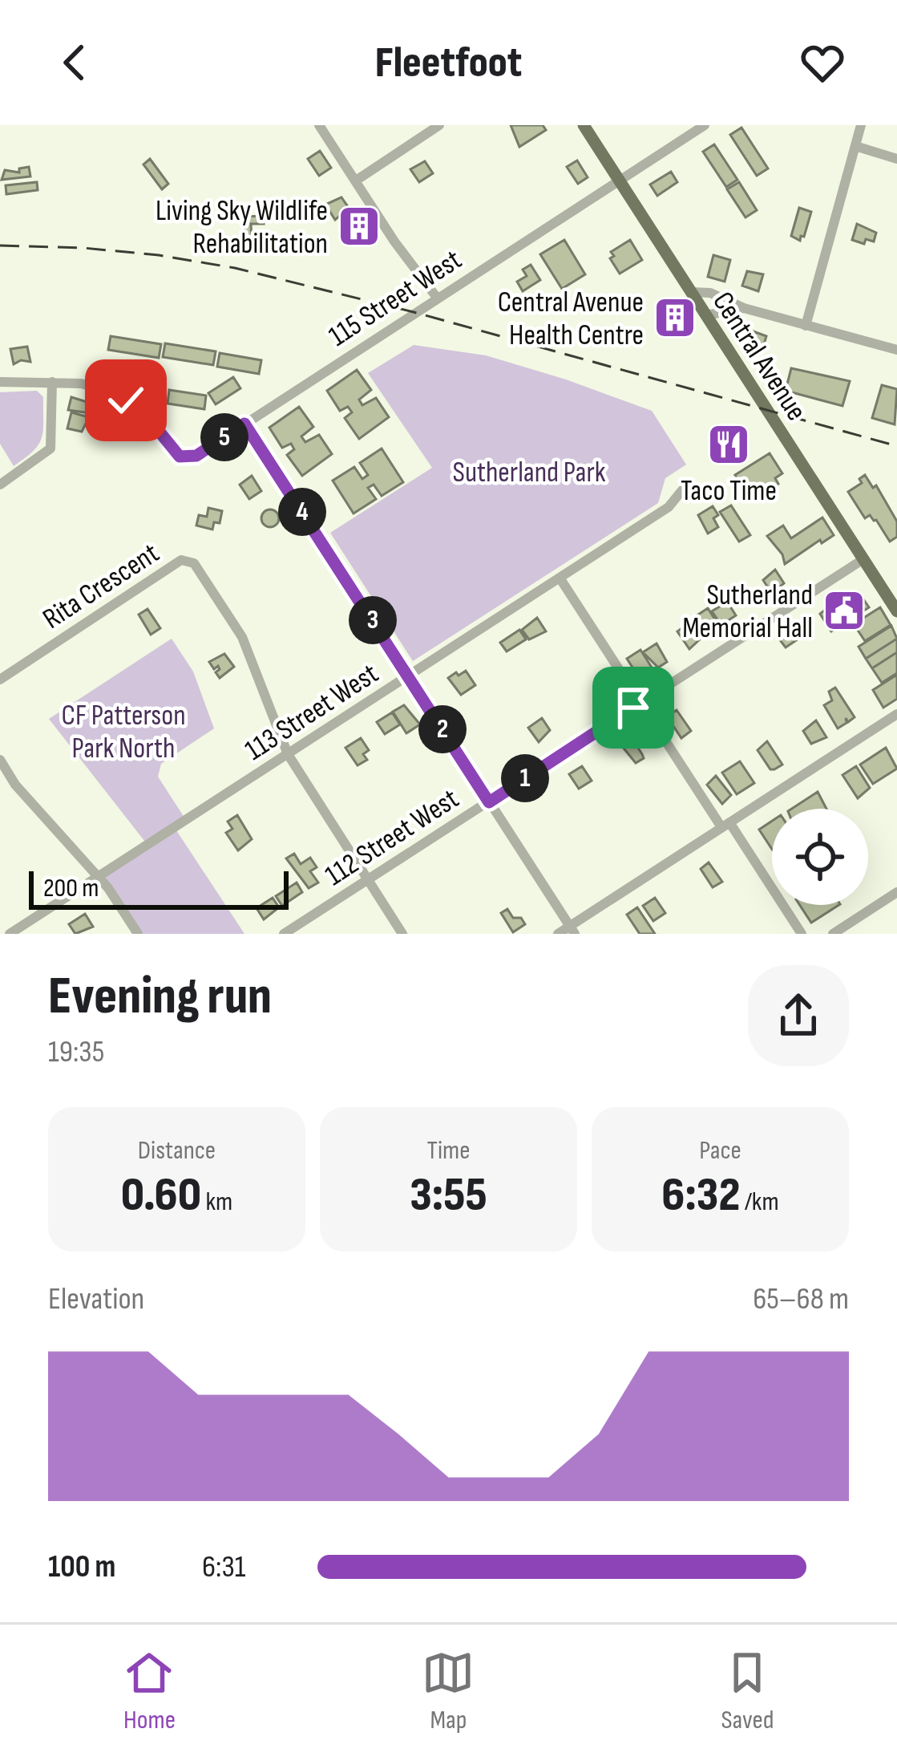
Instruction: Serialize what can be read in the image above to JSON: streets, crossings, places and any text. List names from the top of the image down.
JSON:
{
  "streets": {
    "main road": ["Central Avenue"],
    "street": [
      "115 Street West",
      "Rita Crescent",
      "113 Street West",
      "112 Street West"
    ]
  },
  "crossings": [
    ["115 Street West", "Central Avenue"],
    ["Central Avenue", "112 Street West"],
    ["Rita Crescent", "113 Street West"],
    ["Rita Crescent", "112 Street West"]
  ],
  "parks": ["Sutherland Park", "CF Patterson Park North"],
  "places": {
    "building": ["Living Sky Wildlife Rehabilitation", "Central Avenue Health Centre"],
    "restaurant": ["Taco Time"],
    "public building": ["Sutherland Memorial Hall"]
  },
  "scale_bar": "200 m",
  "page": {
    "header": "Fleetfoot",
    "pins": [
      "5",
      "4",
      "3",
      "2",
      "1"
    ],
    "scale": "200 m",
    "heading": ["Evening run", "19:35"],
    "stats": [
      ["Distance", "0.60 km"],
      ["Time", "3:55"],
      ["Pace", "6:32 /km"]
    ],
    "chart": ["Elevation", "65–68 m"],
    "list": [
      {
        "name": "100 m",
        "note": "6:31"
      }
    ],
    "tabs": ["Home", "Map", "Saved"]
  }
}
